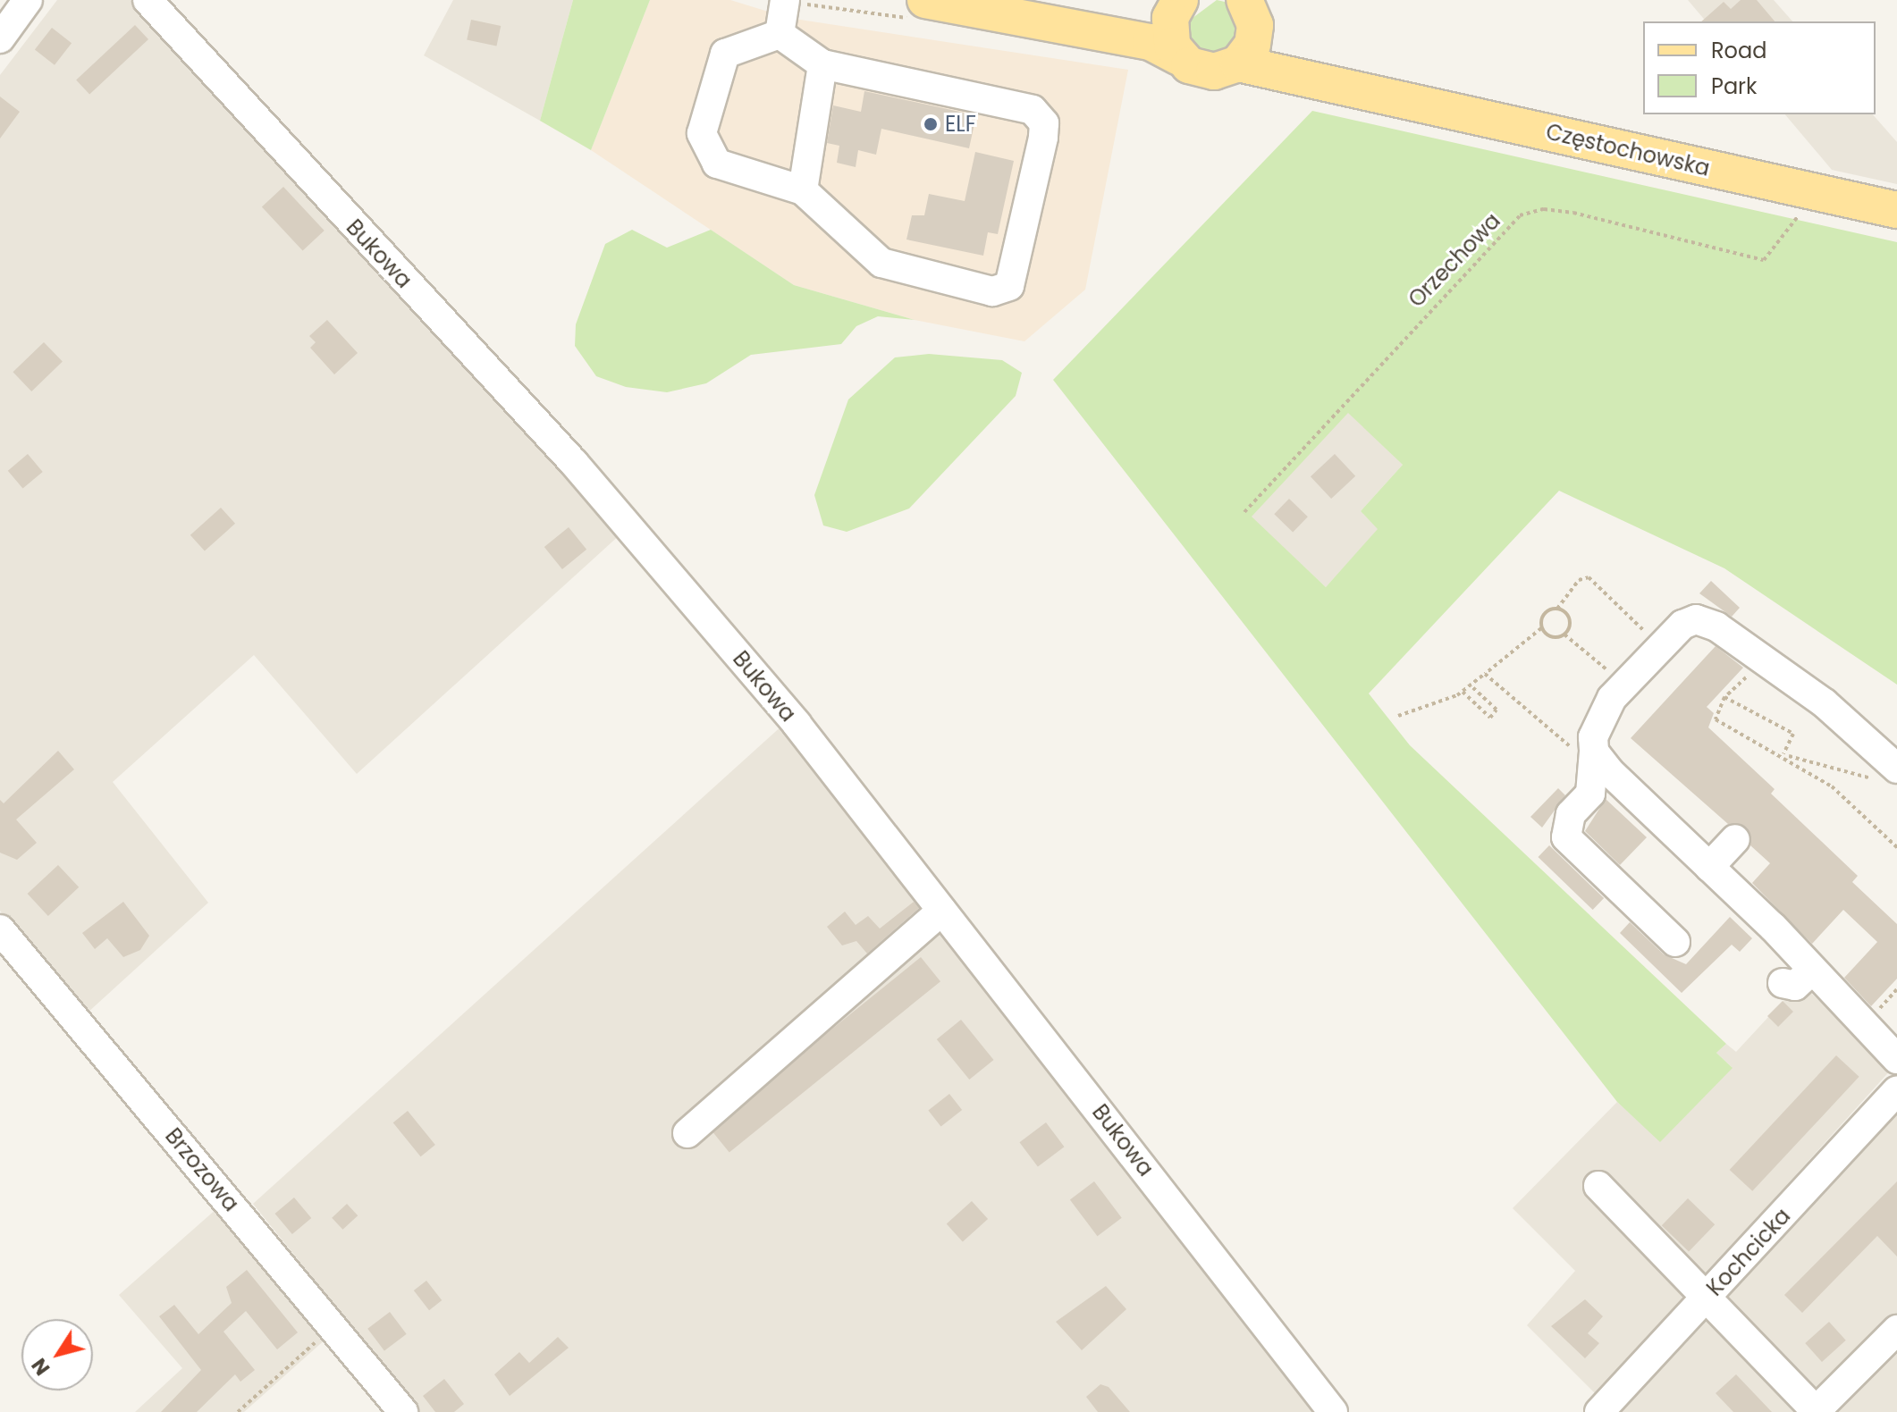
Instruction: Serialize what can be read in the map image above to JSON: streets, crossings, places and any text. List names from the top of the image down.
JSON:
{
  "streets": {
    "main road": ["Częstochowska"],
    "street": ["Bukowa", "Brzozowa", "Kochcicka"],
    "path": ["Orzechowa"]
  },
  "crossings": [
    ["Częstochowska", "Orzechowa"]
  ],
  "places": ["ELF"],
  "legend": ["Road", "Park"],
  "north": "bottom left"
}
